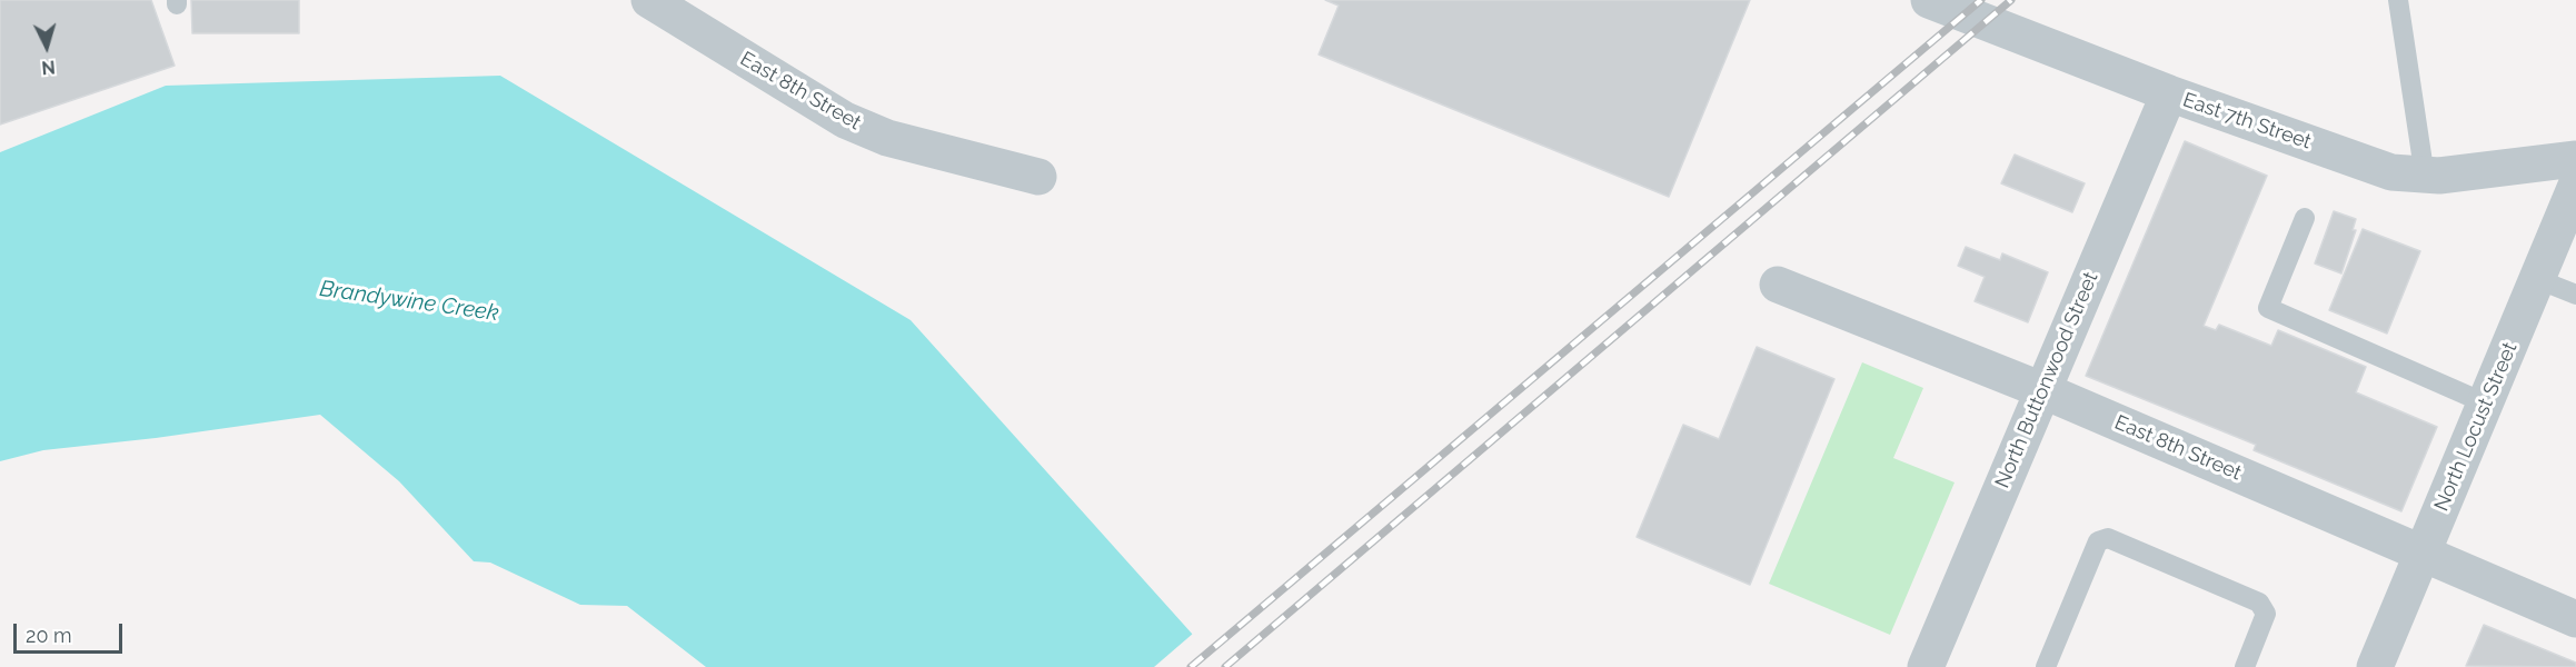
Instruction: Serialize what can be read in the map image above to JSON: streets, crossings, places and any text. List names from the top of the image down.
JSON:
{
  "streets": {
    "street": [
      "East 8th Street",
      "East 7th Street",
      "North Buttonwood Street",
      "North Locust Street"
    ]
  },
  "crossings": [
    ["East 8th Street", "North Buttonwood Street"],
    ["East 8th Street", "North Locust Street"],
    ["East 7th Street", "North Buttonwood Street"]
  ],
  "water": ["Brandywine Creek"],
  "scale_bar": "20 m",
  "north": "bottom"
}
